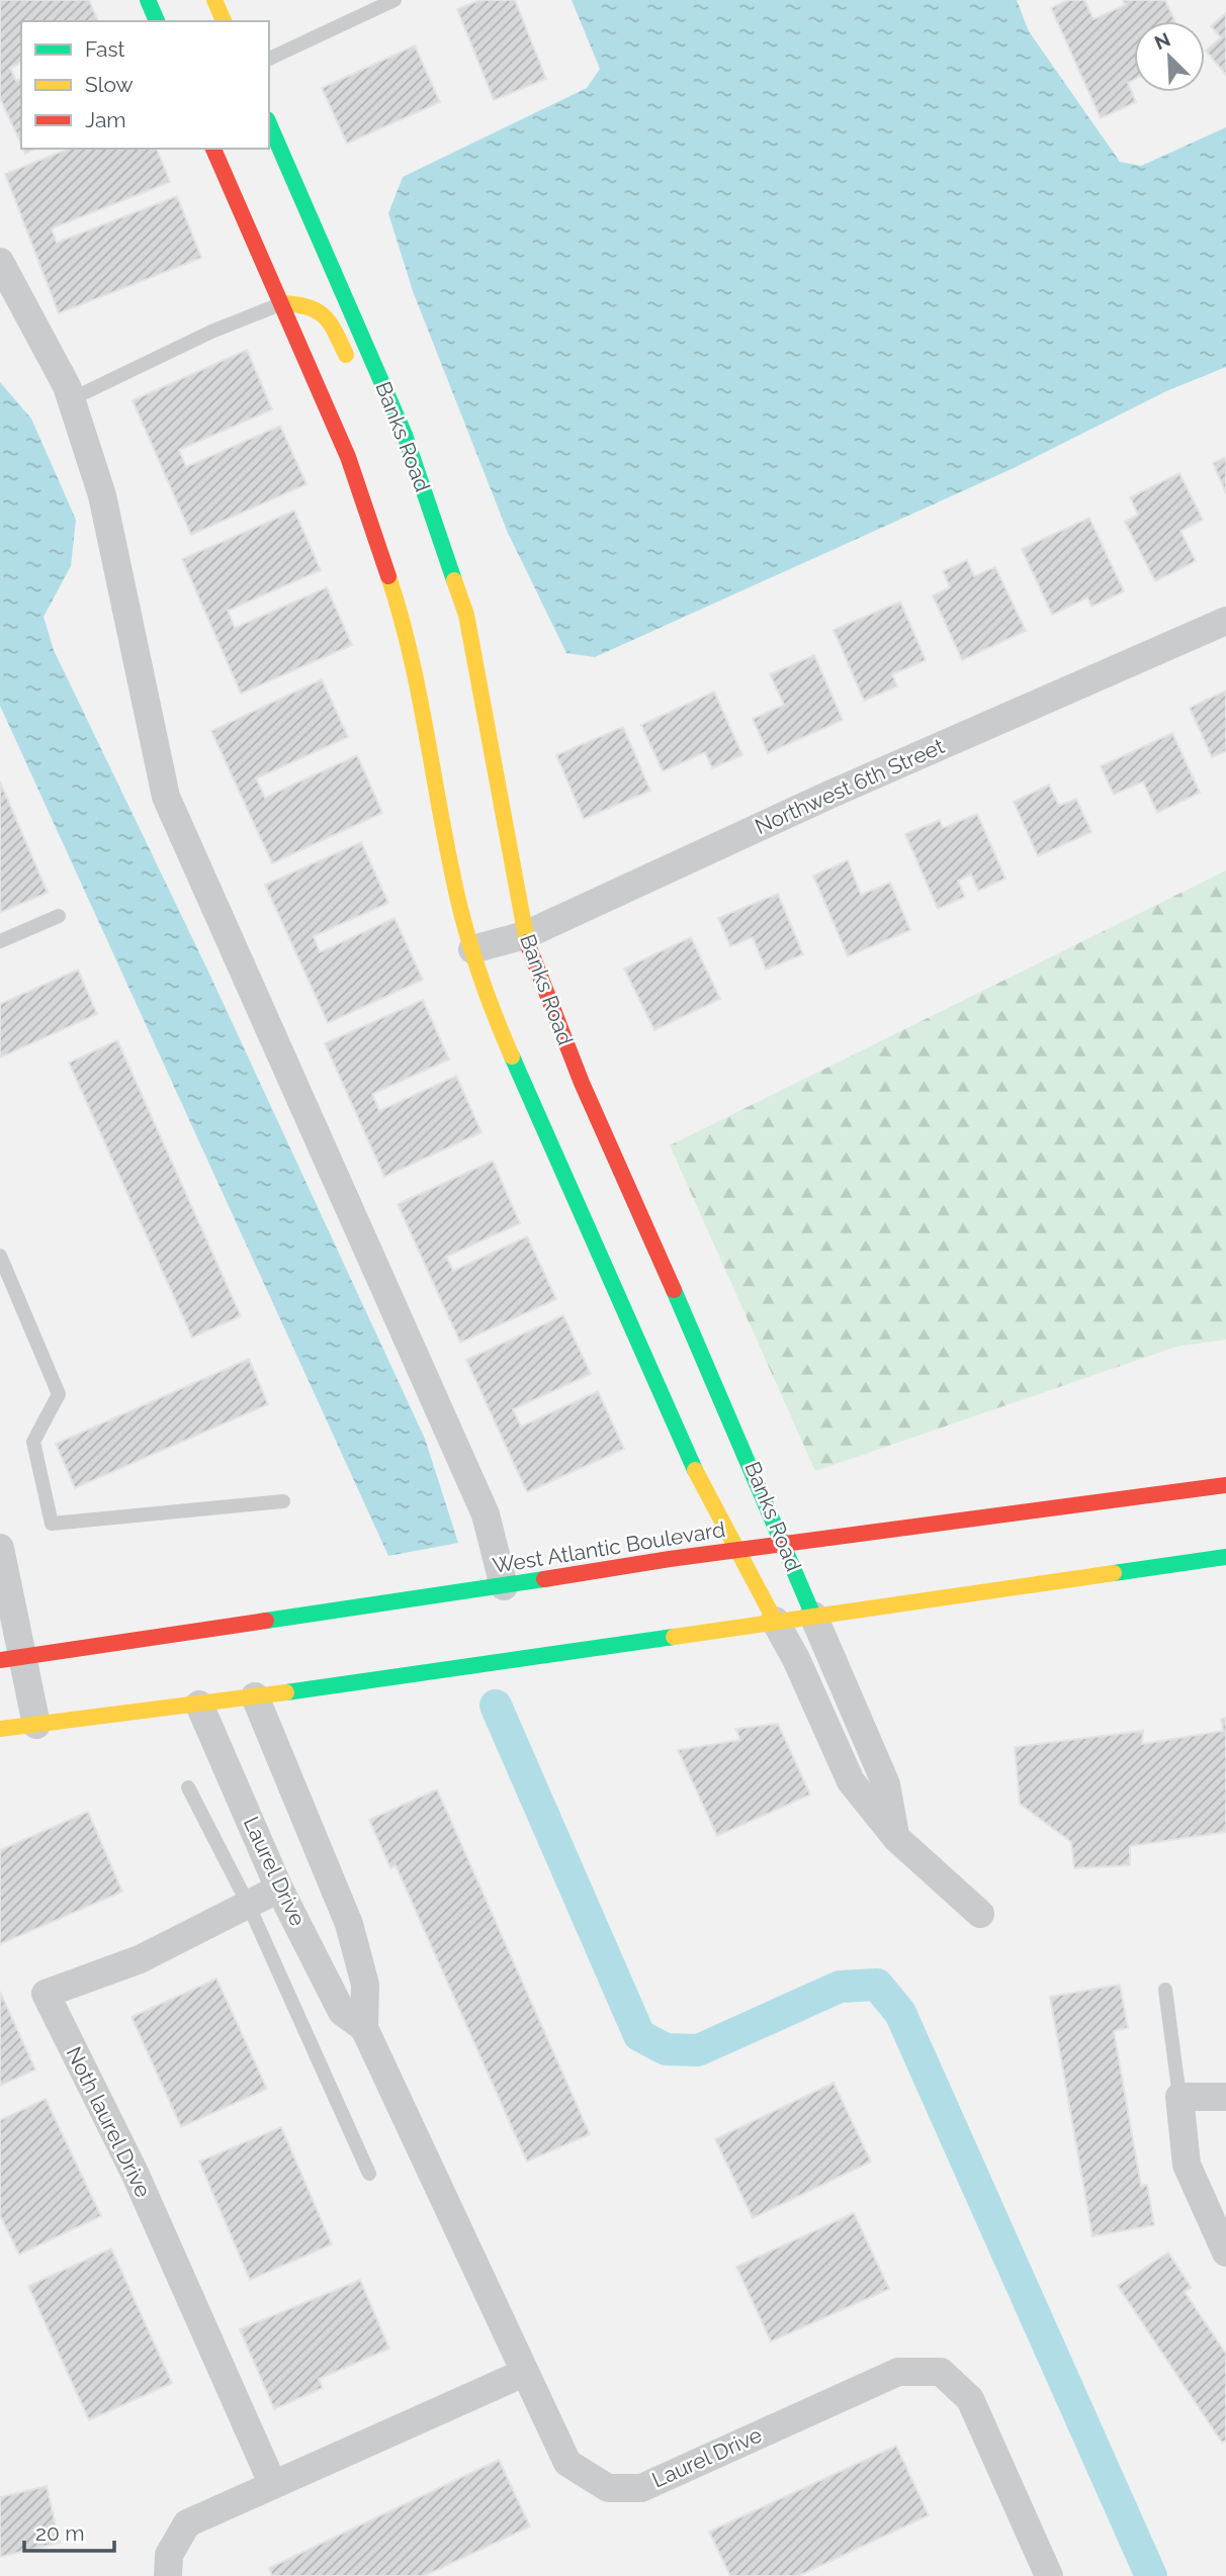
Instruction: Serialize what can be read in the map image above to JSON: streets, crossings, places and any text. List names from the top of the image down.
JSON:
{
  "streets": {
    "street": [
      "Banks Road",
      "Northwest 6th Street",
      "West Atlantic Boulevard",
      "Laurel Drive",
      "Noth laurel Drive"
    ]
  },
  "crossings": [
    ["Banks Road", "Northwest 6th Street"],
    ["Banks Road", "West Atlantic Boulevard"],
    ["Laurel Drive", "Noth laurel Drive"]
  ],
  "legend": ["Fast", "Slow", "Jam"],
  "scale_bar": "20 m",
  "north": "top left"
}
